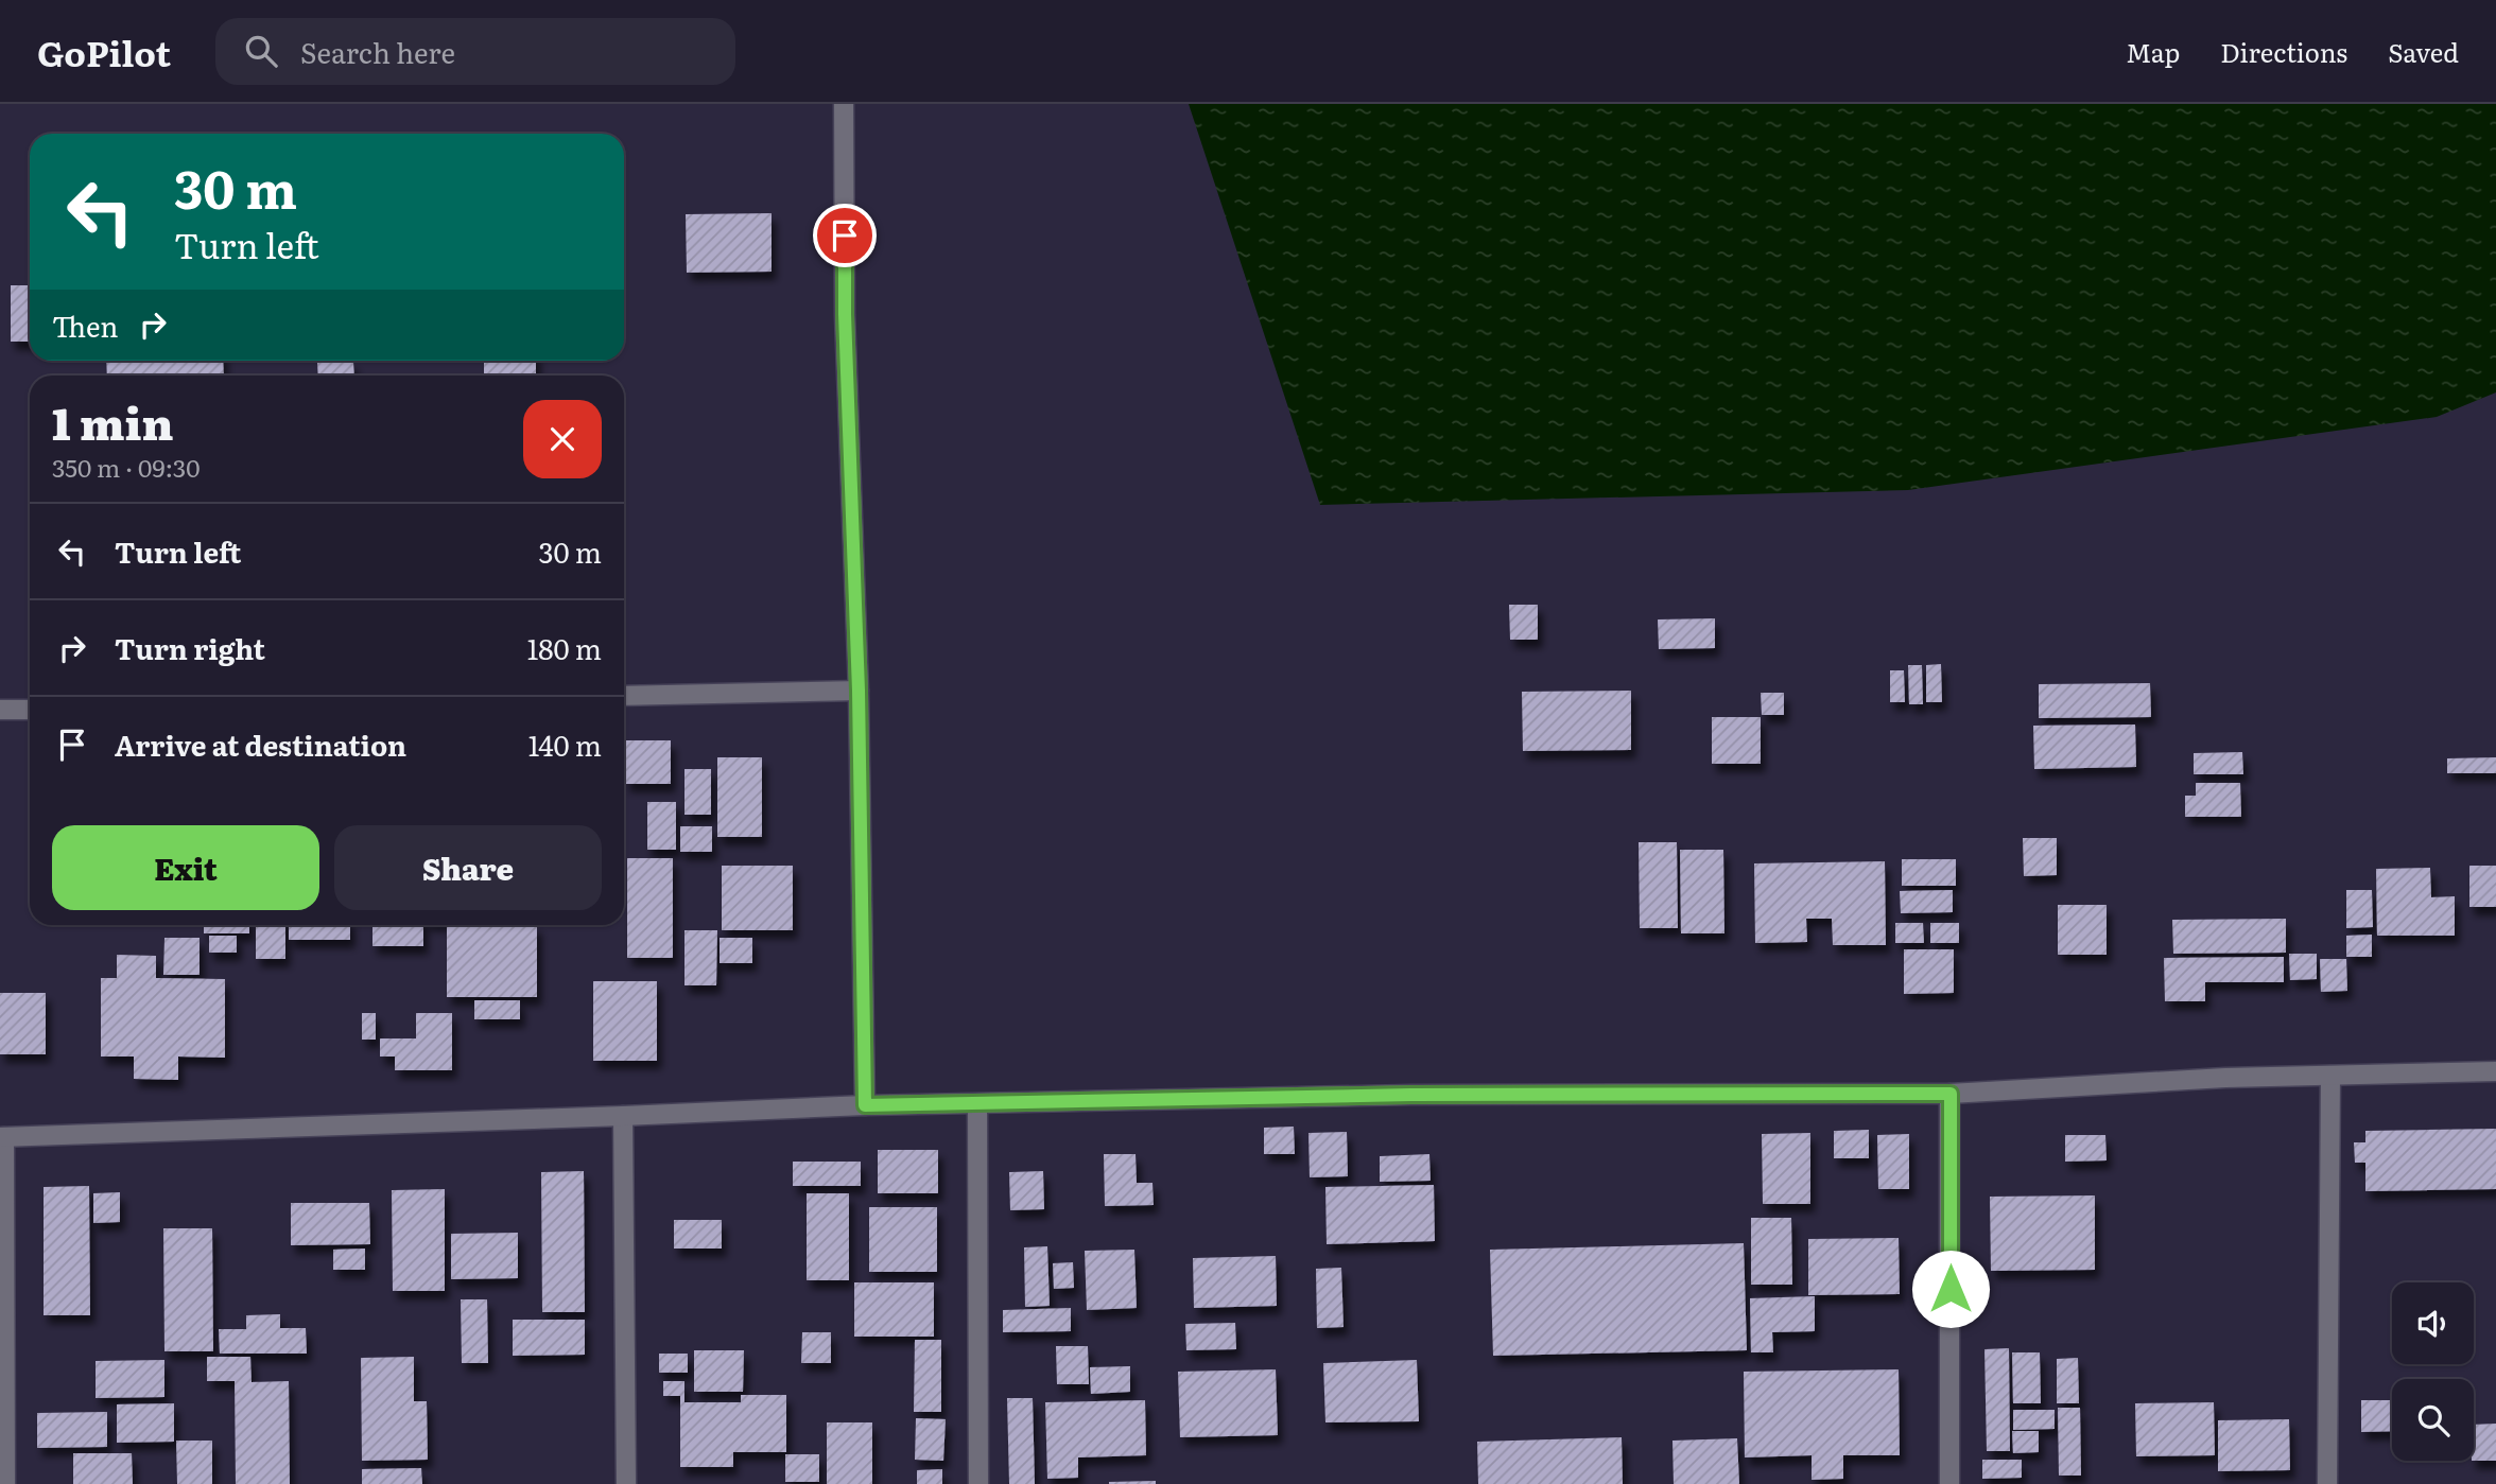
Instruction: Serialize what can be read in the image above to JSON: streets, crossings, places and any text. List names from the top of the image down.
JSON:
{
  "page": {
    "header": "GoPilot",
    "search": "Search here",
    "nav": ["Map", "Directions", "Saved"],
    "turn": ["30 m", "Turn left"],
    "then": "Then",
    "heading": ["1 min", "350 m · 09:30"],
    "list": [
      {
        "name": "Turn left",
        "value": "30 m"
      },
      {
        "name": "Turn right",
        "value": "180 m"
      },
      {
        "name": "Arrive at destination",
        "value": "140 m"
      }
    ],
    "buttons": ["Exit", "Share"]
  }
}
